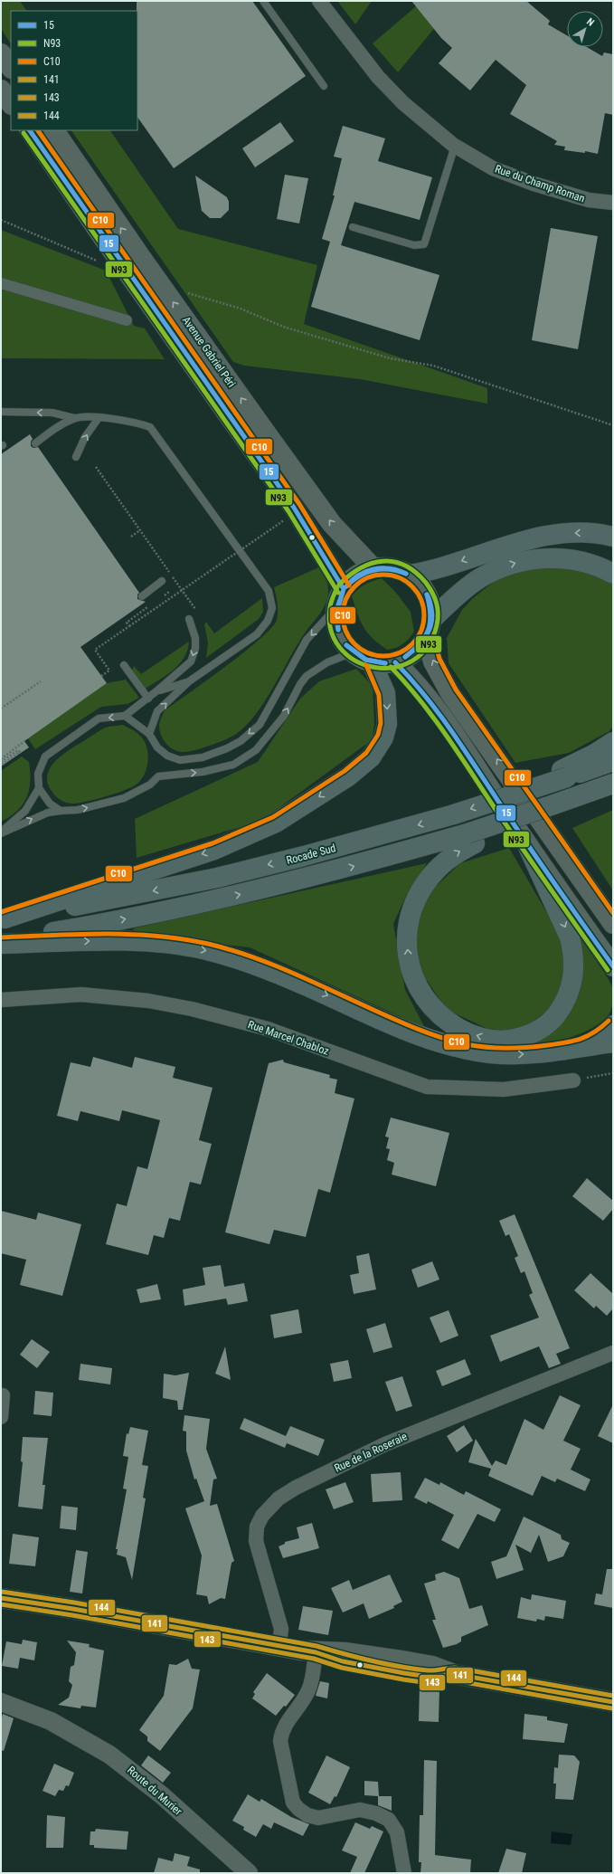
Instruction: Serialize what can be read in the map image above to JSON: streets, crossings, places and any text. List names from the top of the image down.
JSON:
{
  "streets": {
    "highway": ["Rocade Sud"],
    "main road": ["Avenue Gabriel Péri"],
    "street": [
      "Rue du Champ Roman",
      "Rue Marcel Chabloz",
      "Rue de la Roseraie",
      "Route du Murier"
    ]
  },
  "lines": [
    "transit line 15",
    "transit line C10",
    "transit line N93",
    "transit line 144",
    "transit line 141",
    "transit line 143"
  ],
  "legend": [
    "15",
    "N93",
    "C10",
    "141",
    "143",
    "144"
  ],
  "north": "top right"
}
